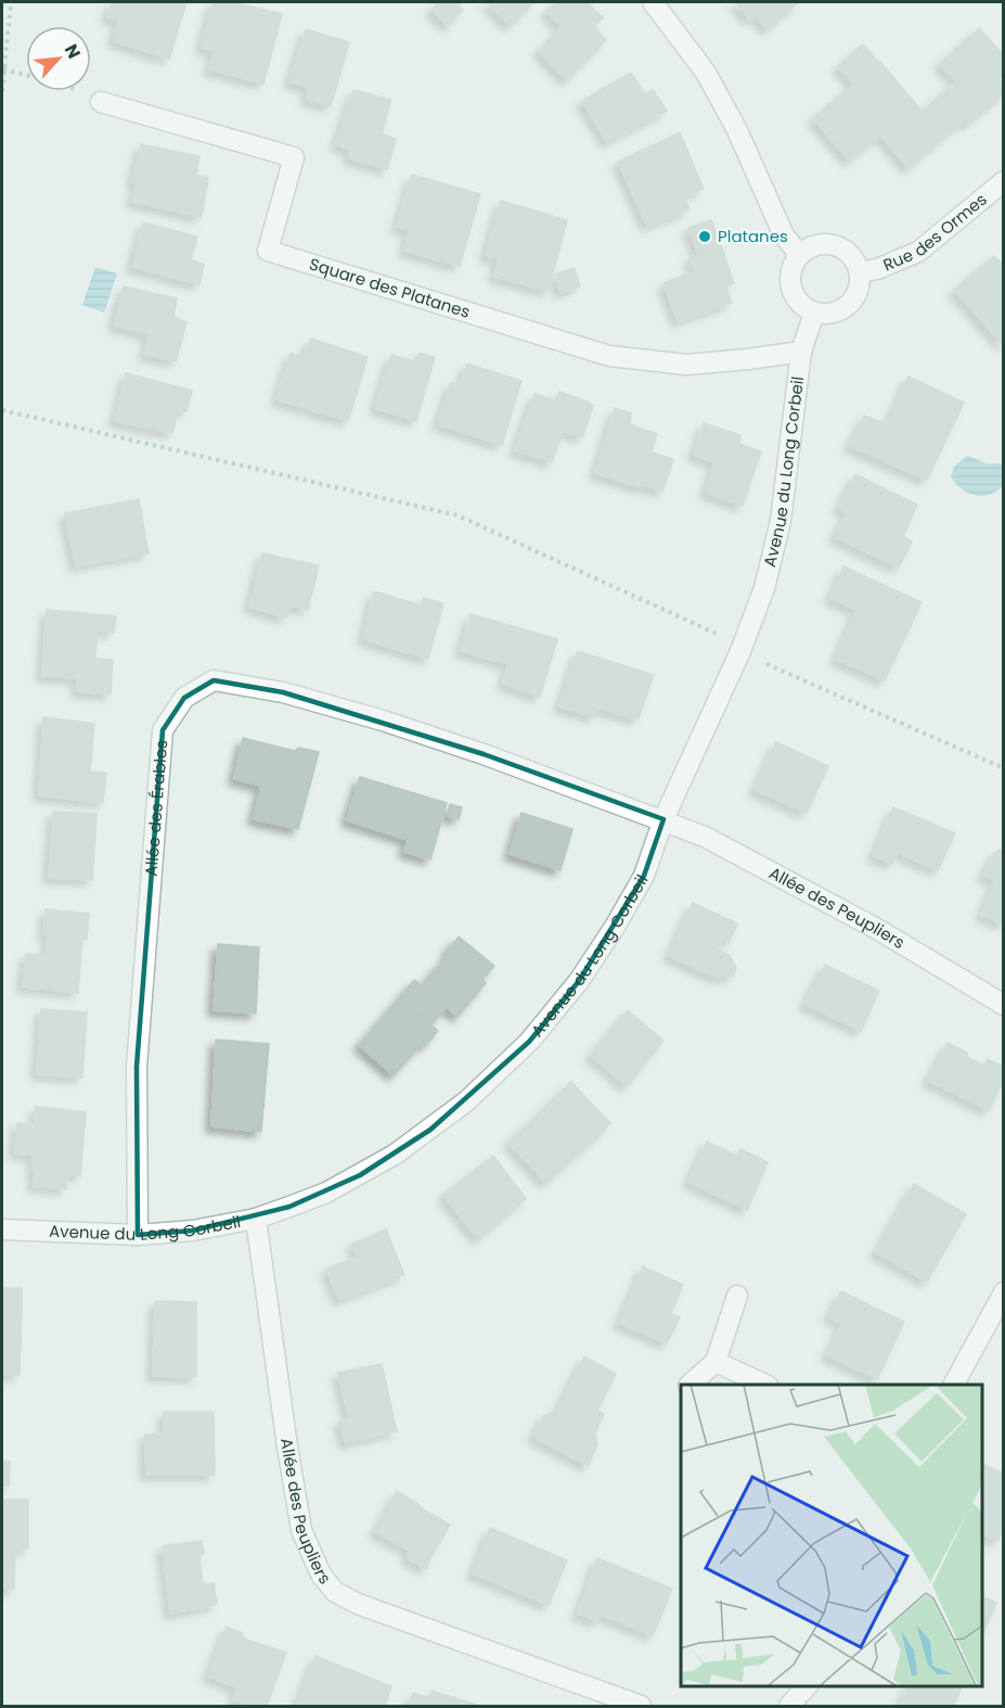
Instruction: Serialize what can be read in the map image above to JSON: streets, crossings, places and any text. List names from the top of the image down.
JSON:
{
  "streets": {
    "street": [
      "Rue des Ormes",
      "Square des Platanes",
      "Avenue du Long Corbeil",
      "Allée des Érables",
      "Allée des Peupliers"
    ]
  },
  "crossings": [
    ["Rue des Ormes", "Avenue du Long Corbeil"],
    ["Square des Platanes", "Avenue du Long Corbeil"],
    ["Avenue du Long Corbeil", "Allée des Érables"],
    ["Avenue du Long Corbeil", "Allée des Peupliers"],
    ["Allée des Érables", "Allée des Peupliers"]
  ],
  "places": ["Platanes"],
  "north": "top right"
}
